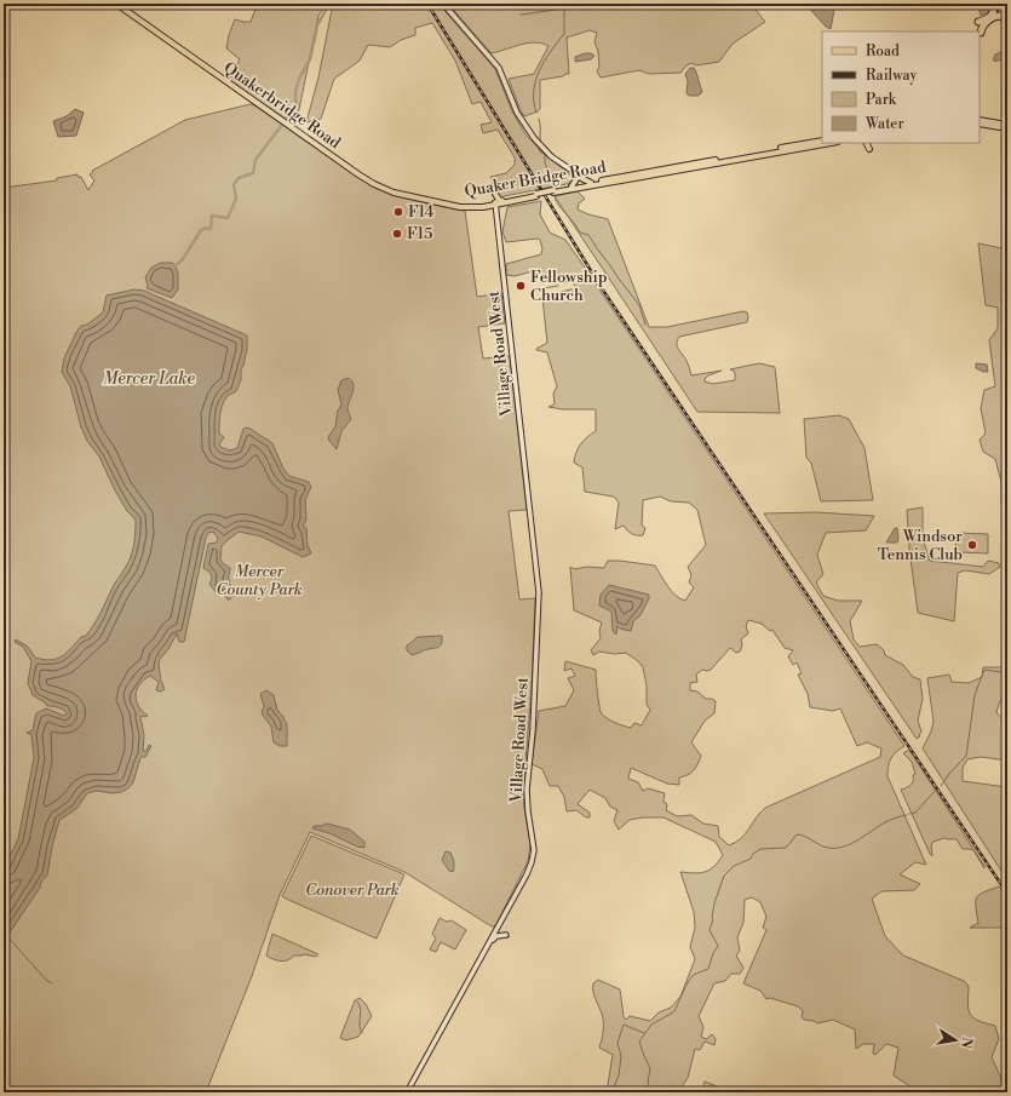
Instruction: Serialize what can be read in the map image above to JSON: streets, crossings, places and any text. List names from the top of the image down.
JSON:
{
  "streets": {
    "main road": ["Quakerbridge Road", "Quaker Bridge Road", "Village Road West"]
  },
  "crossings": [
    ["Quakerbridge Road", "Quaker Bridge Road"],
    ["Quaker Bridge Road", "Village Road West"]
  ],
  "water": ["Mercer Lake"],
  "parks": ["Mercer County Park", "Conover Park"],
  "places": [
    "F14",
    "F15",
    "Fellowship Church",
    "Windsor Tennis Club"
  ],
  "legend": [
    "Road",
    "Railway",
    "Park",
    "Water"
  ],
  "north": "right"
}
